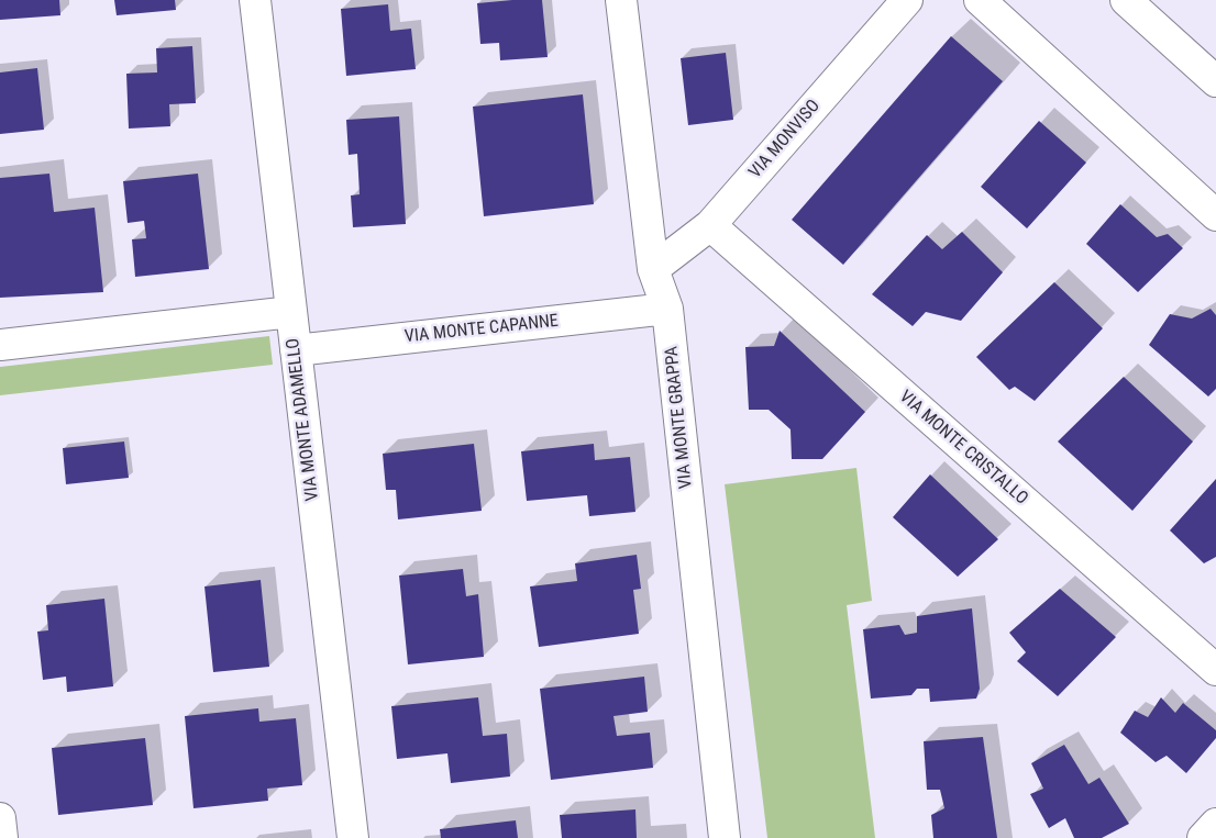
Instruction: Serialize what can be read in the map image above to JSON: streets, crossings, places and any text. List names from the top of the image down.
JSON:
{
  "streets": {
    "street": [
      "VIA MONVISO",
      "VIA MONTE CAPANNE",
      "VIA MONTE GRAPPA",
      "VIA MONTE ADAMELLO",
      "VIA MONTE CRISTALLO"
    ]
  },
  "crossings": [
    ["VIA MONVISO", "VIA MONTE GRAPPA"],
    ["VIA MONVISO", "VIA MONTE CRISTALLO"],
    ["VIA MONTE CAPANNE", "VIA MONTE GRAPPA"],
    ["VIA MONTE CAPANNE", "VIA MONTE ADAMELLO"]
  ]
}
